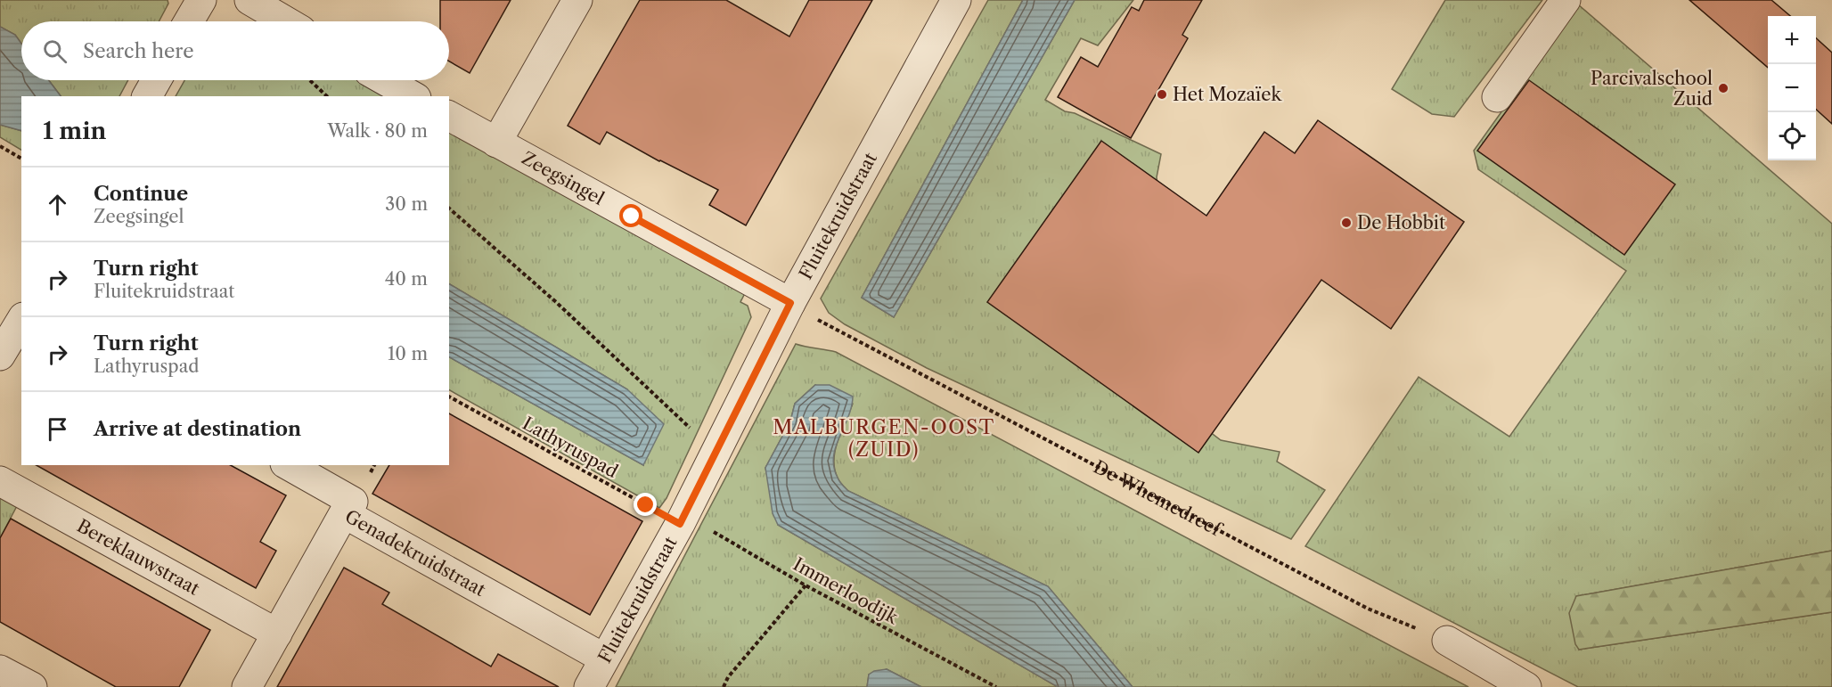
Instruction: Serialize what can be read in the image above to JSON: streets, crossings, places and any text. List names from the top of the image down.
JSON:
{
  "streets": {
    "street": [
      "Zeegsingel",
      "Fluitekruidstraat",
      "Bereklauwstraat",
      "Genadekruidstraat"
    ],
    "path": ["Lathyruspad", "De Whemedreef", "Immerloodijk"]
  },
  "crossings": [
    ["Zeegsingel", "Fluitekruidstraat"],
    ["Zeegsingel", "De Whemedreef"],
    ["Fluitekruidstraat", "Lathyruspad"],
    ["Fluitekruidstraat", "De Whemedreef"],
    ["Fluitekruidstraat", "Genadekruidstraat"],
    ["Fluitekruidstraat", "Immerloodijk"],
    ["Lathyruspad", "Immerloodijk"],
    ["Bereklauwstraat", "Genadekruidstraat"]
  ],
  "districts": ["MALBURGEN-OOST (ZUID)"],
  "places": ["Parcivalschool Zuid", "Het Mozaïek", "De Hobbit"],
  "page": {
    "map_buttons": ["+", "−"],
    "search": "Search here",
    "heading": ["1 min", "Walk · 80 m"],
    "list": [
      ["Continue", "Zeegsingel", "30 m"],
      ["Turn right", "Fluitekruidstraat", "40 m"],
      ["Turn right", "Lathyruspad", "10 m"],
      "Arrive at destination"
    ]
  }
}
